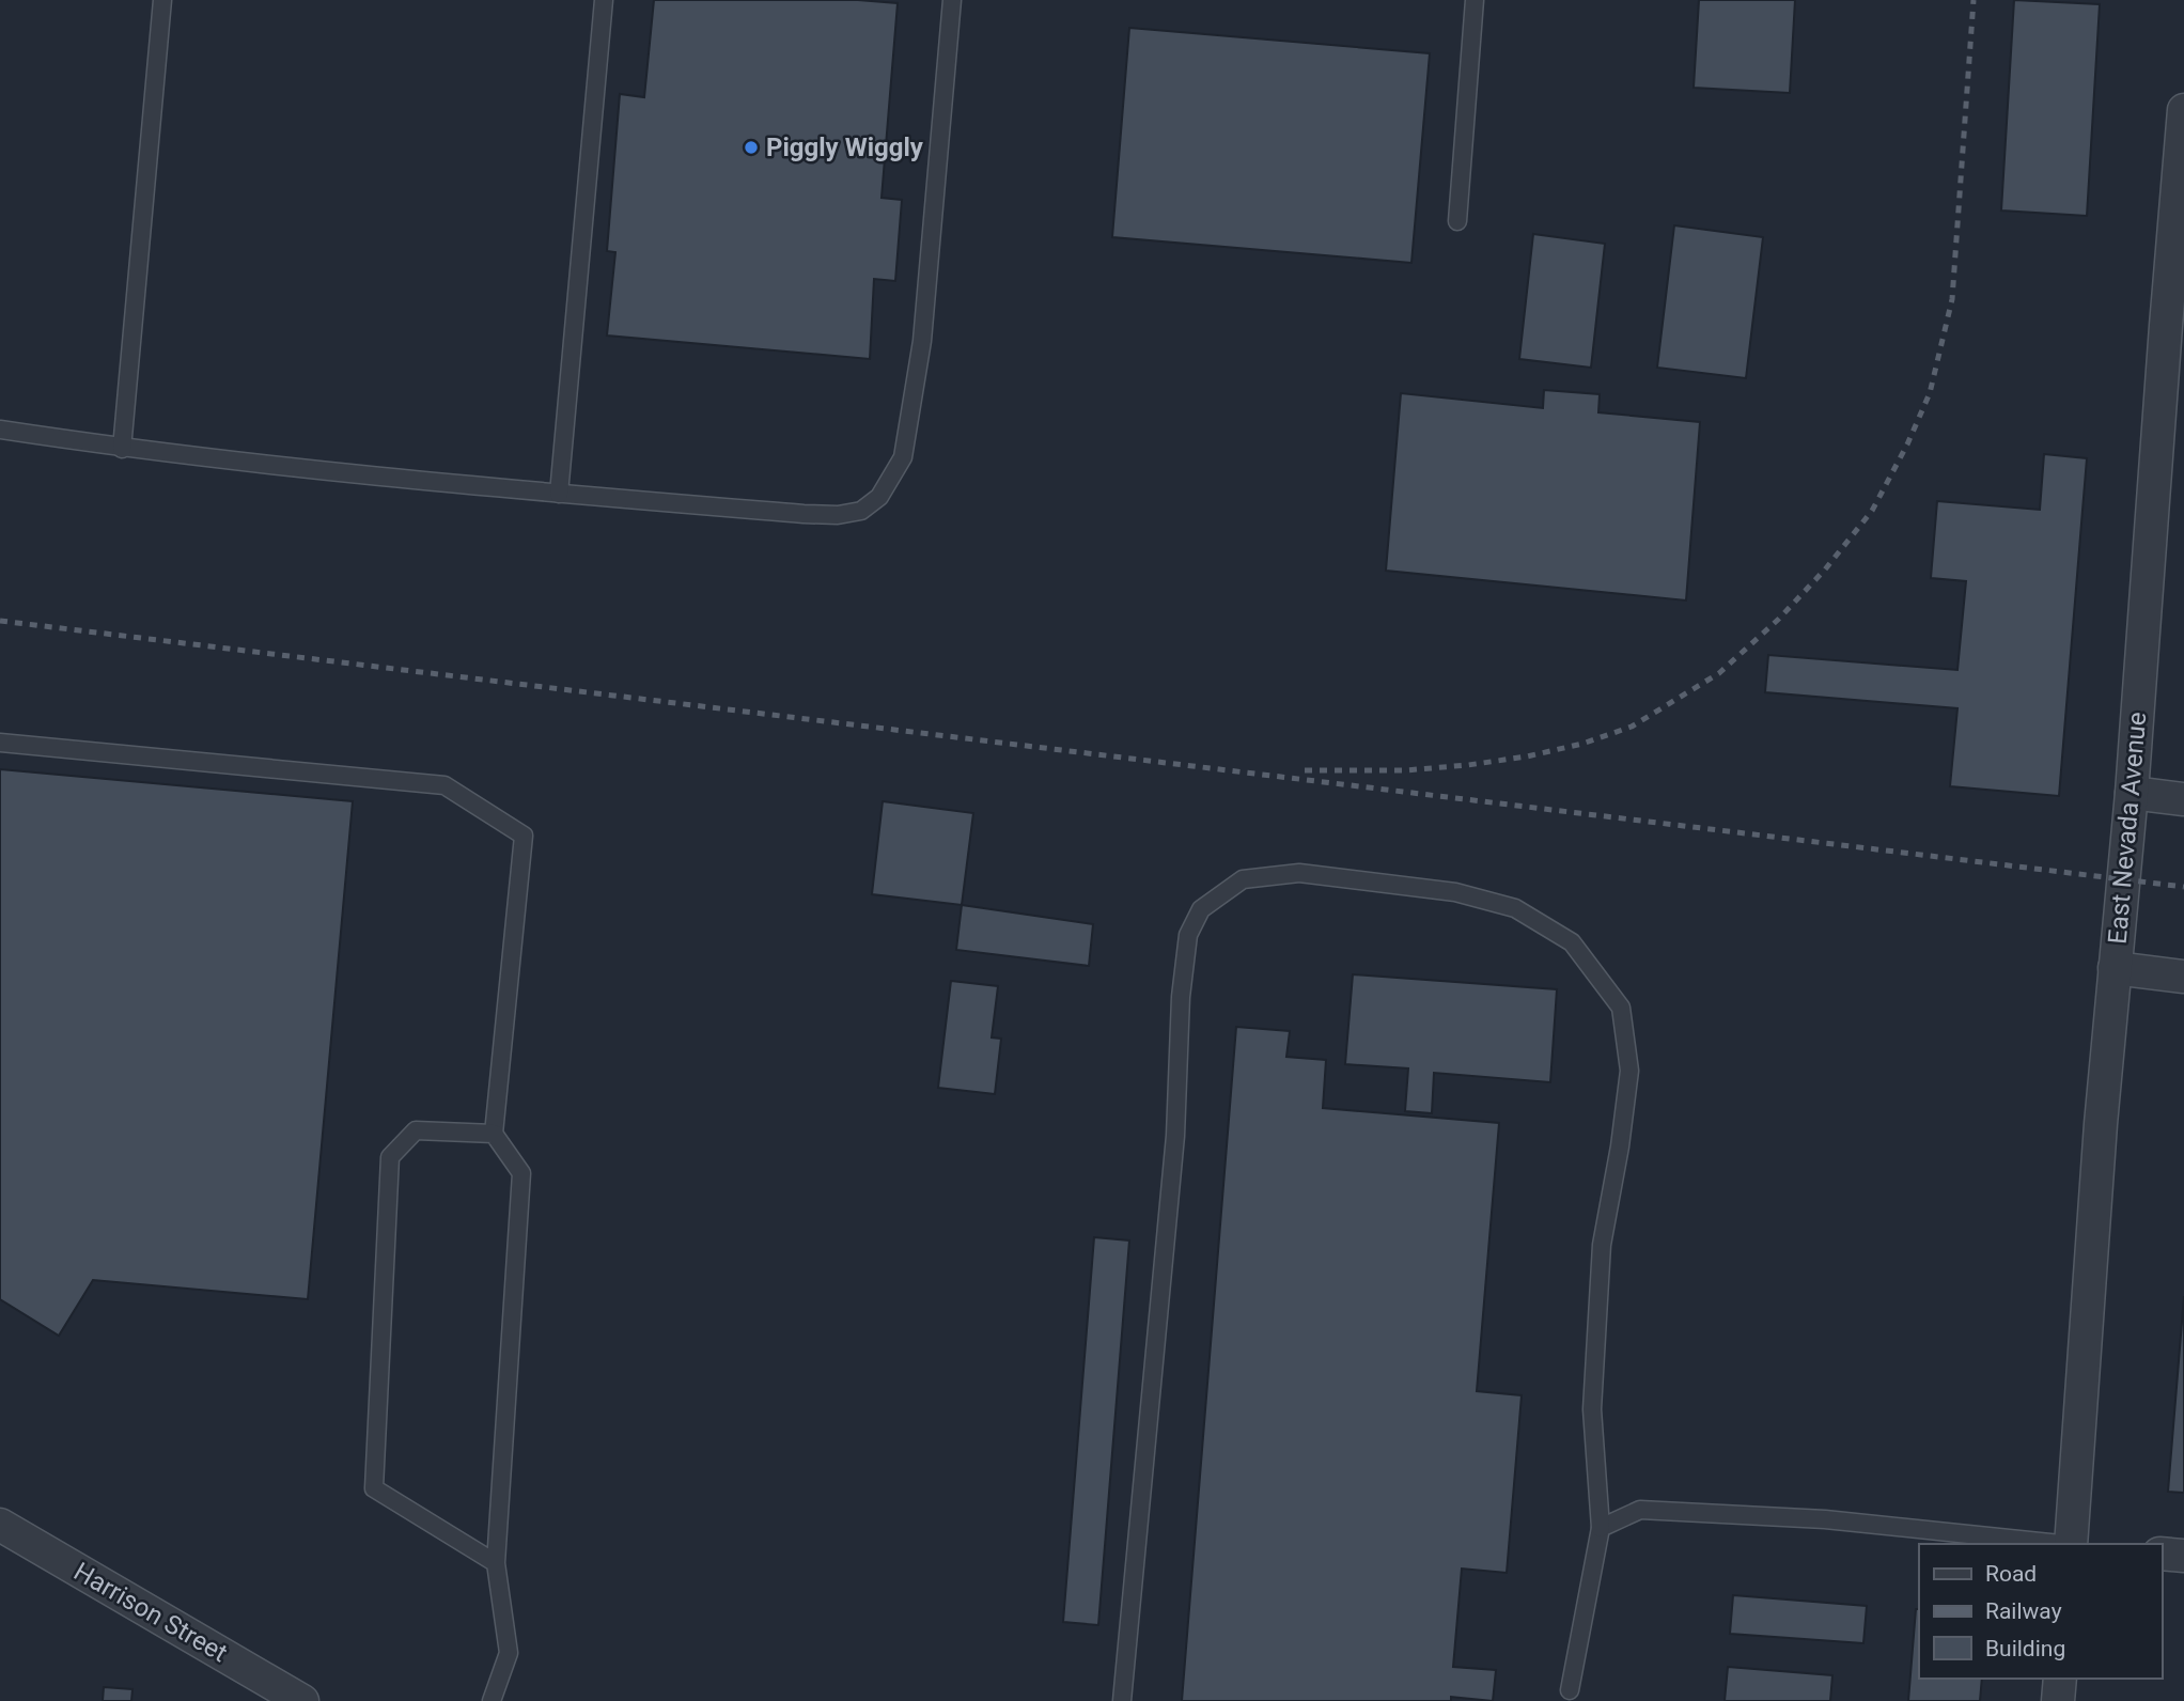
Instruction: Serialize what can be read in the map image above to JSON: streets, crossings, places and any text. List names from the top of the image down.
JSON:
{
  "streets": {
    "street": ["East Nevada Avenue", "Harrison Street"]
  },
  "places": ["Piggly Wiggly"],
  "legend": ["Road", "Railway", "Building"]
}
